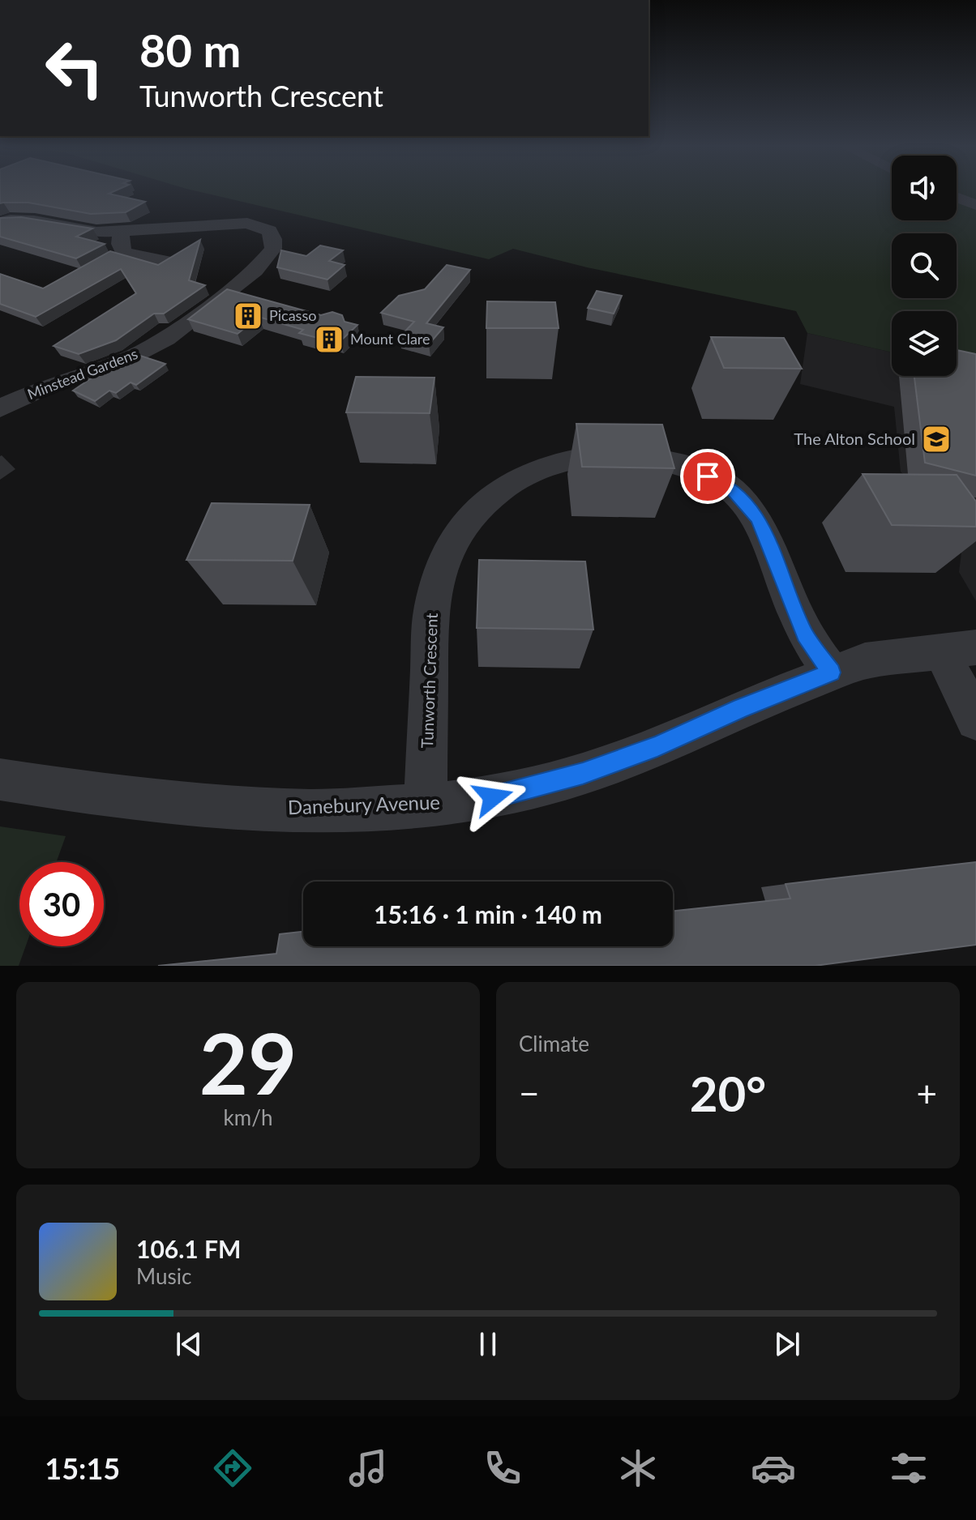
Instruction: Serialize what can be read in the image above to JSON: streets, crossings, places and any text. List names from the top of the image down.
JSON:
{
  "streets": {
    "street": ["Minstead Gardens", "Tunworth Crescent", "Danebury Avenue"]
  },
  "crossings": [
    ["Tunworth Crescent", "Danebury Avenue"]
  ],
  "places": {
    "building": ["Picasso", "Mount Clare"],
    "school or university": ["The Alton School"]
  },
  "page": {
    "turn": ["80 m", "Tunworth Crescent"],
    "limit": "30",
    "trip": "15:16 · 1 min · 140 m",
    "tile": [
      ["29", "km/h"],
      "Climate"
    ],
    "heat": ["−", "20°", "+"],
    "song": ["106.1 FM", "Music"],
    "tabs": "15:15"
  }
}
